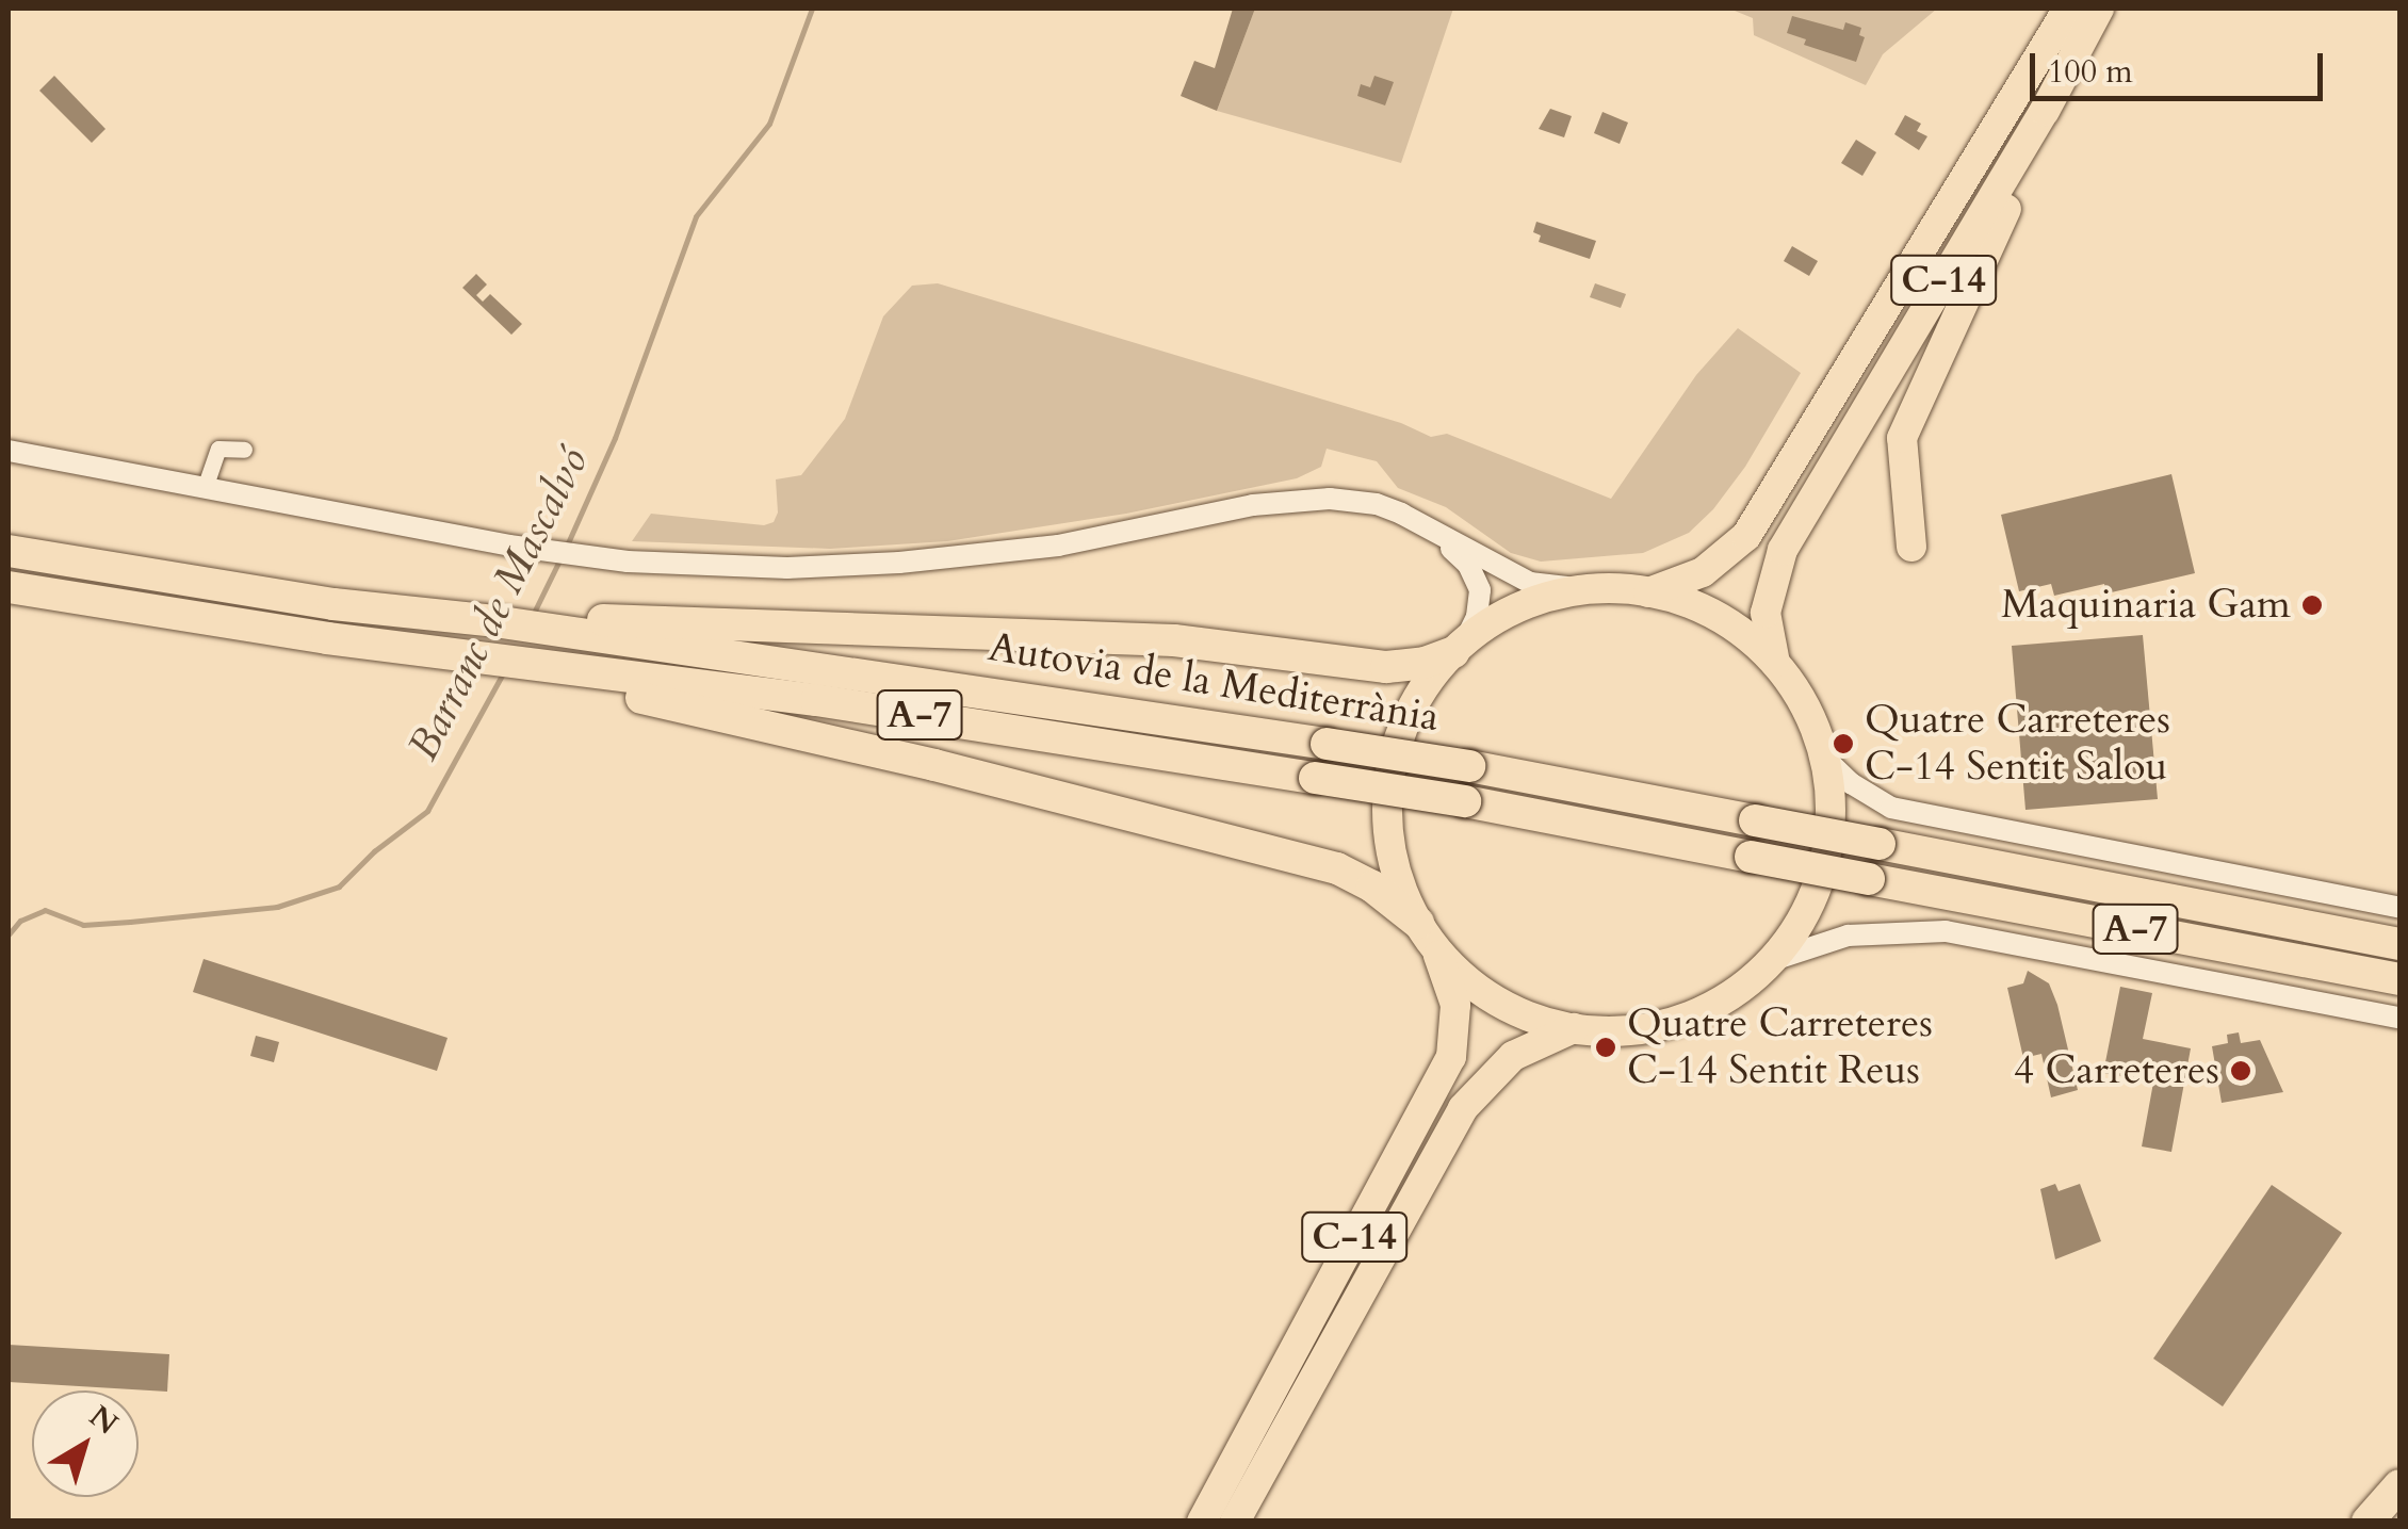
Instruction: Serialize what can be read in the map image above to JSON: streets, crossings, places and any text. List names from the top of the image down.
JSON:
{
  "streets": {
    "highway": ["C-14", "Autovia de la Mediterrània", "A-7"]
  },
  "water": ["Barranc de Mascalvó"],
  "places": [
    "Maquinaria Gam",
    "Quatre Carreteres C-14 Sentit Salou",
    "Quatre Carreteres C-14 Sentit Reus",
    "4 Carreteres"
  ],
  "scale_bar": "100 m",
  "north": "top right"
}
